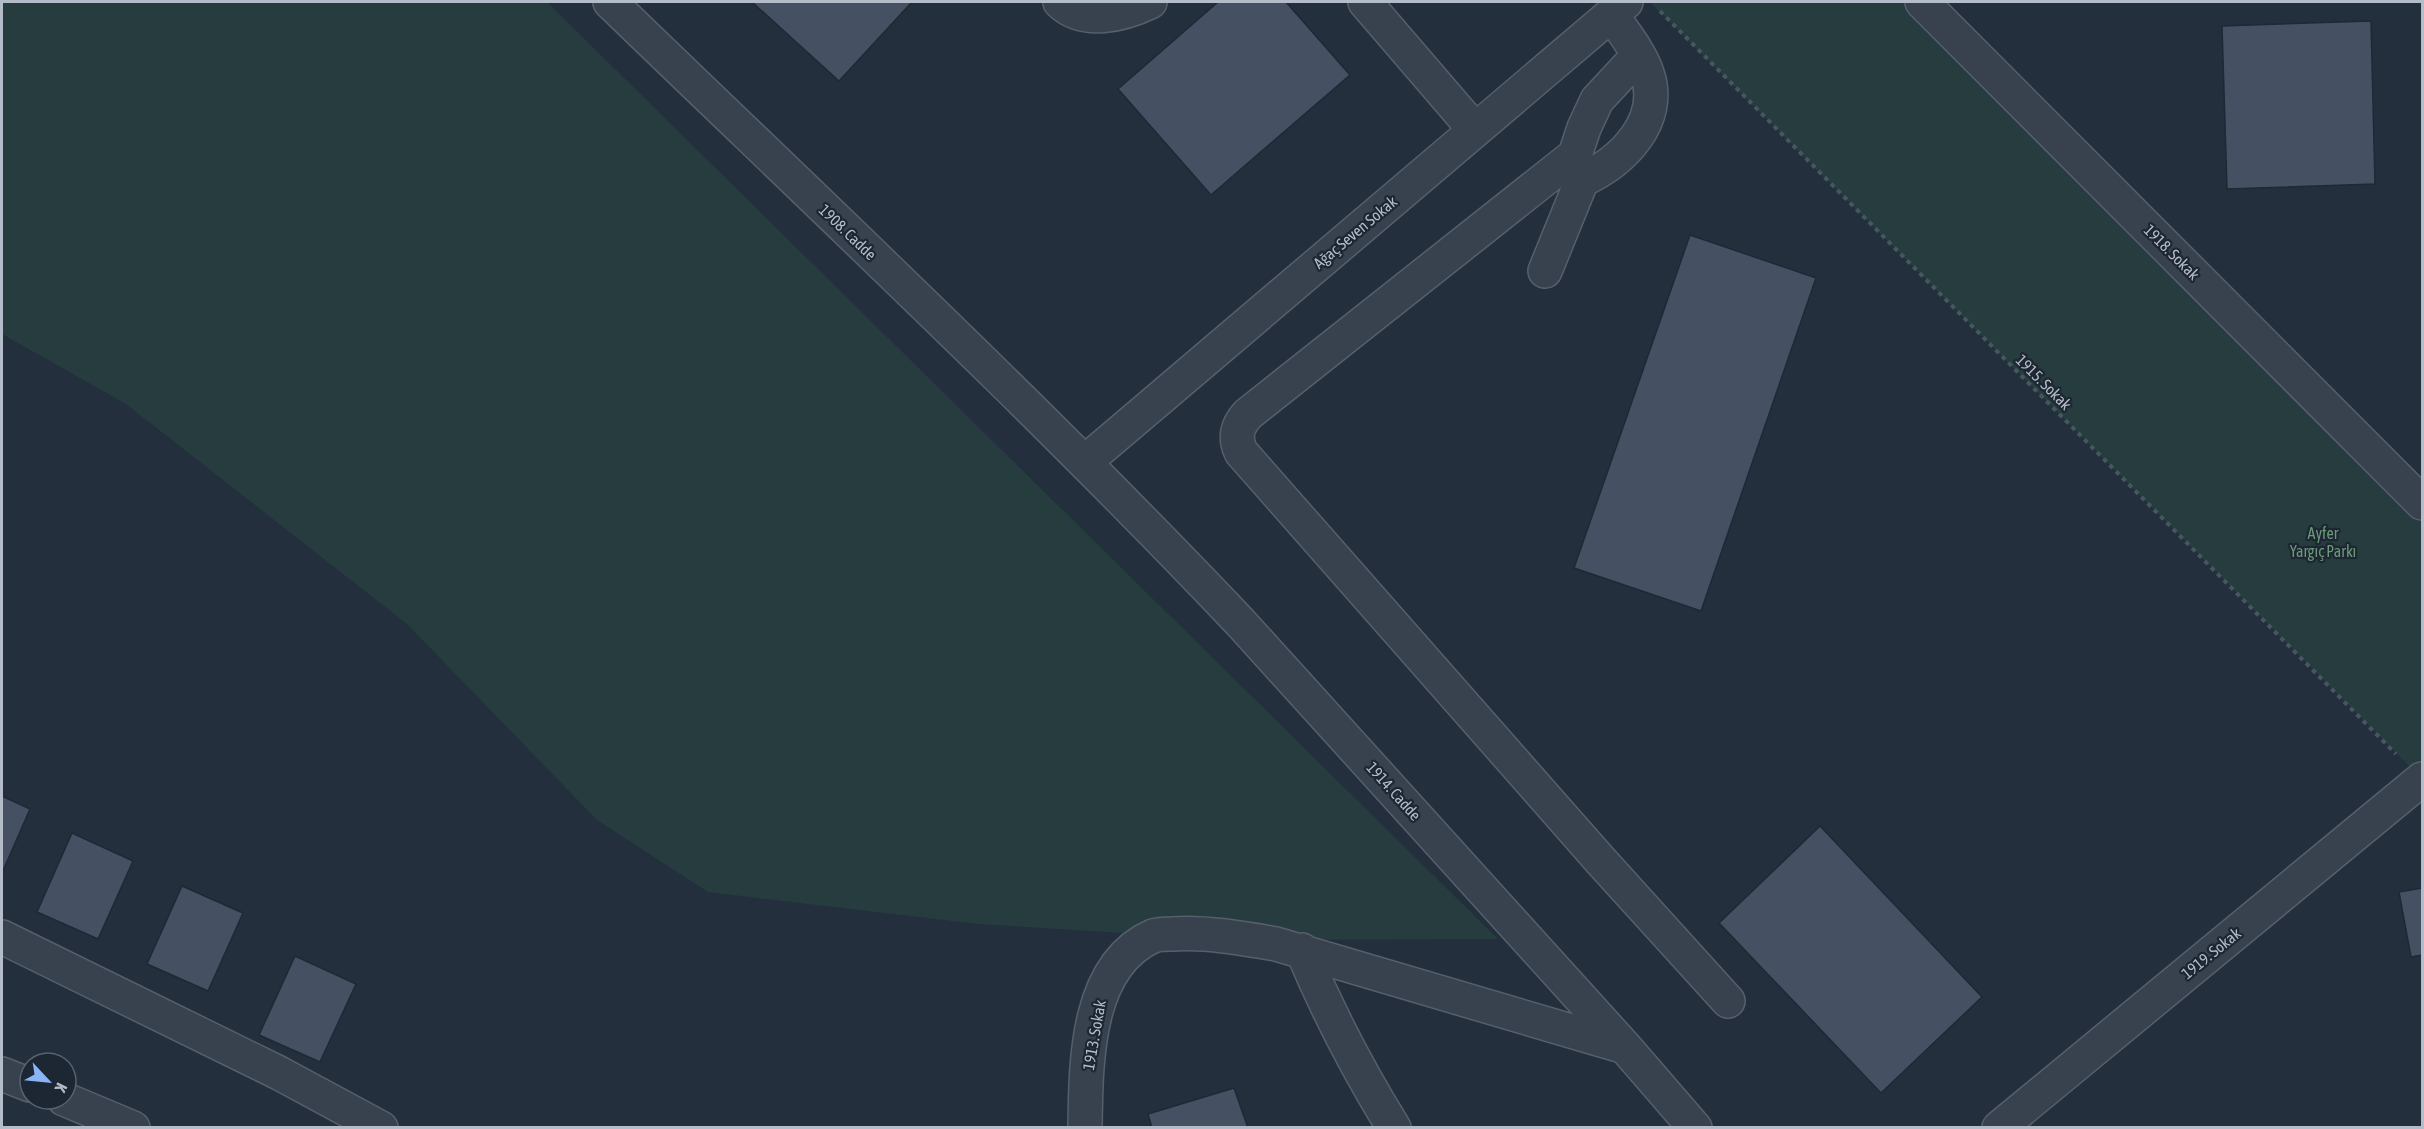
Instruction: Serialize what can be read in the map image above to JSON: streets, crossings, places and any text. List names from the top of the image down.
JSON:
{
  "streets": {
    "street": [
      "1908. Cadde",
      "Ağaç Seven Sokak",
      "1918. Sokak",
      "1914. Cadde",
      "1919. Sokak",
      "1913. Sokak"
    ],
    "path": ["1915. Sokak"]
  },
  "crossings": [
    ["1908. Cadde", "Ağaç Seven Sokak"],
    ["1908. Cadde", "1914. Cadde"],
    ["Ağaç Seven Sokak", "1914. Cadde"],
    ["1915. Sokak", "1919. Sokak"],
    ["1914. Cadde", "1913. Sokak"]
  ],
  "parks": ["Ayfer Yargıç Parkı"],
  "north": "bottom right"
}
